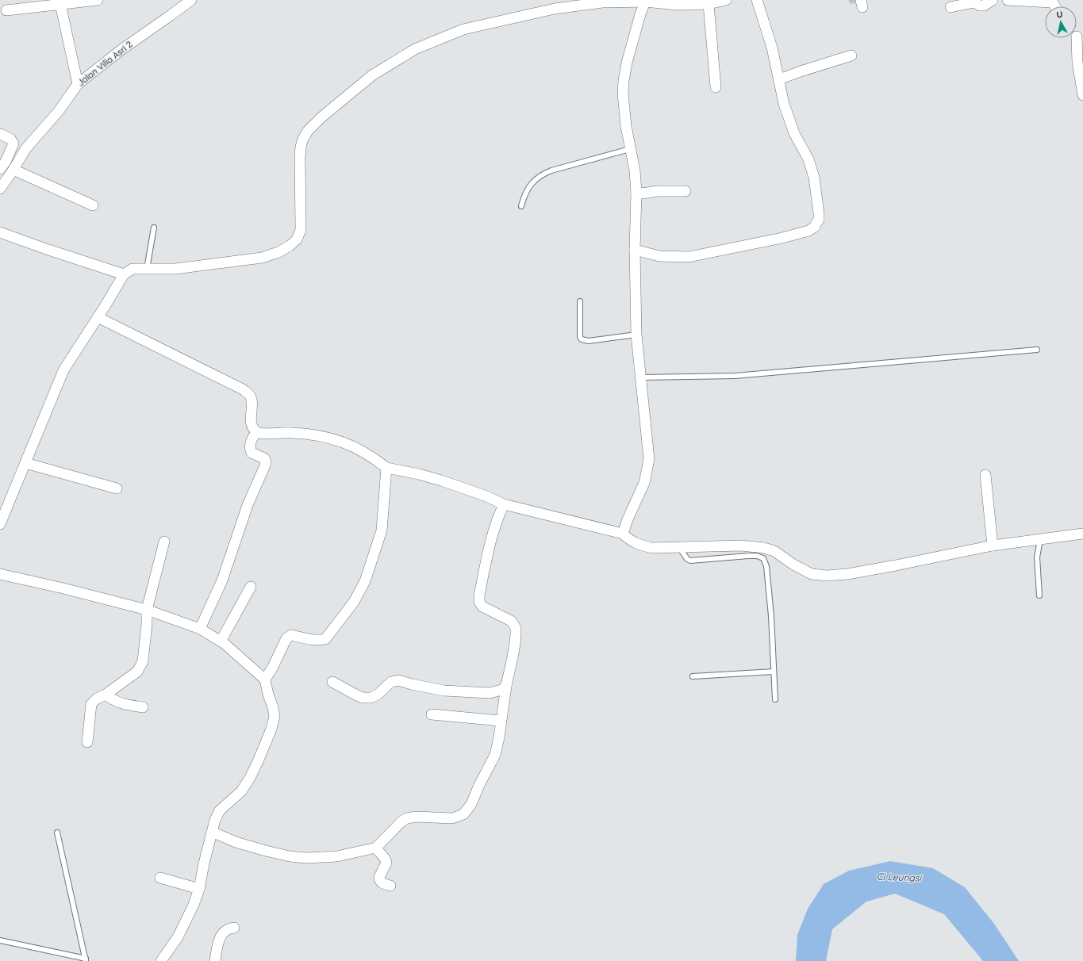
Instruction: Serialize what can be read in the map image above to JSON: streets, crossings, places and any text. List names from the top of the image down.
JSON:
{
  "streets": {
    "street": ["Jalan Villa Asri 2"]
  },
  "water": ["Ci Leungsi"],
  "north": "top"
}
